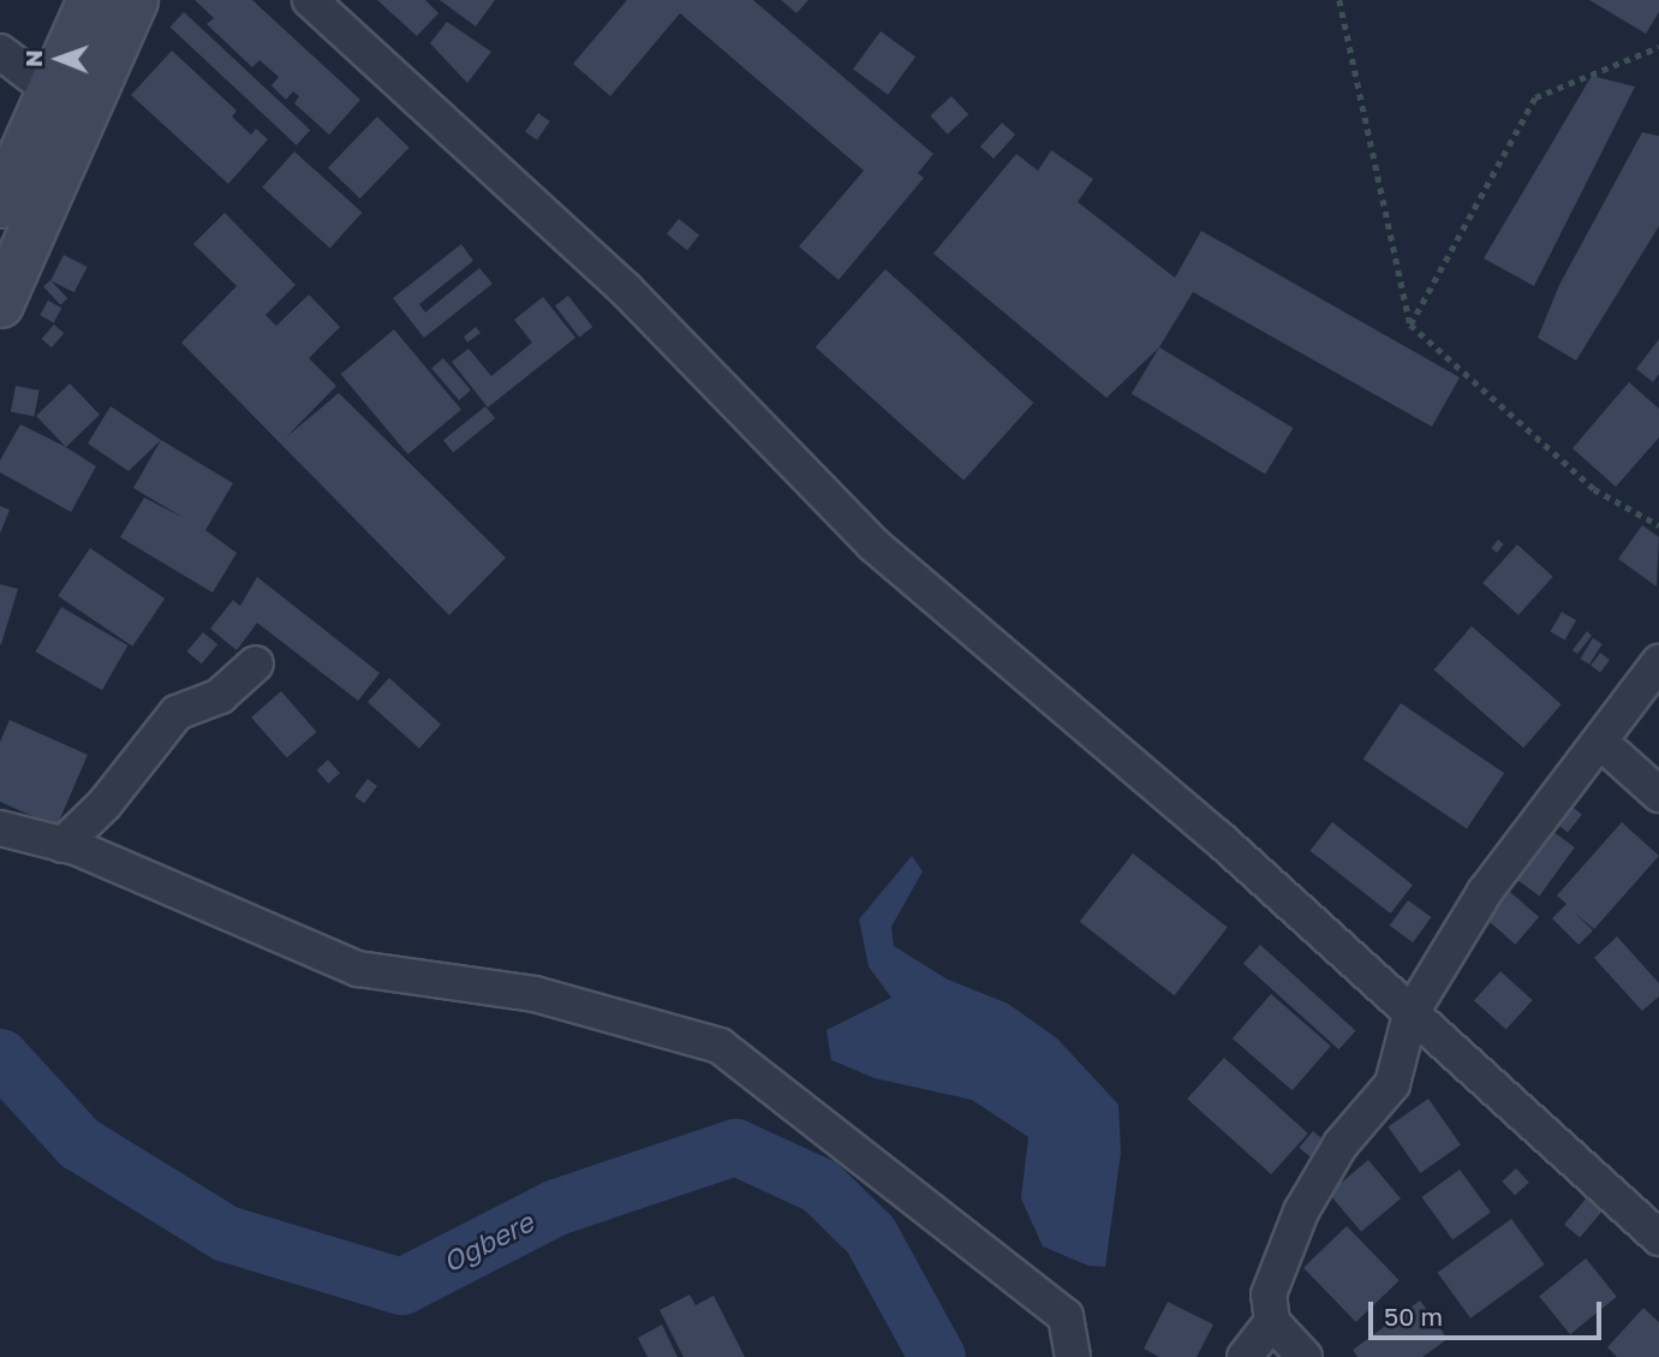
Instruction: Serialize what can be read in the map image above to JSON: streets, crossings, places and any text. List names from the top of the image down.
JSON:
{
  "water": ["Ogbere"],
  "scale_bar": "50 m",
  "north": "left"
}
